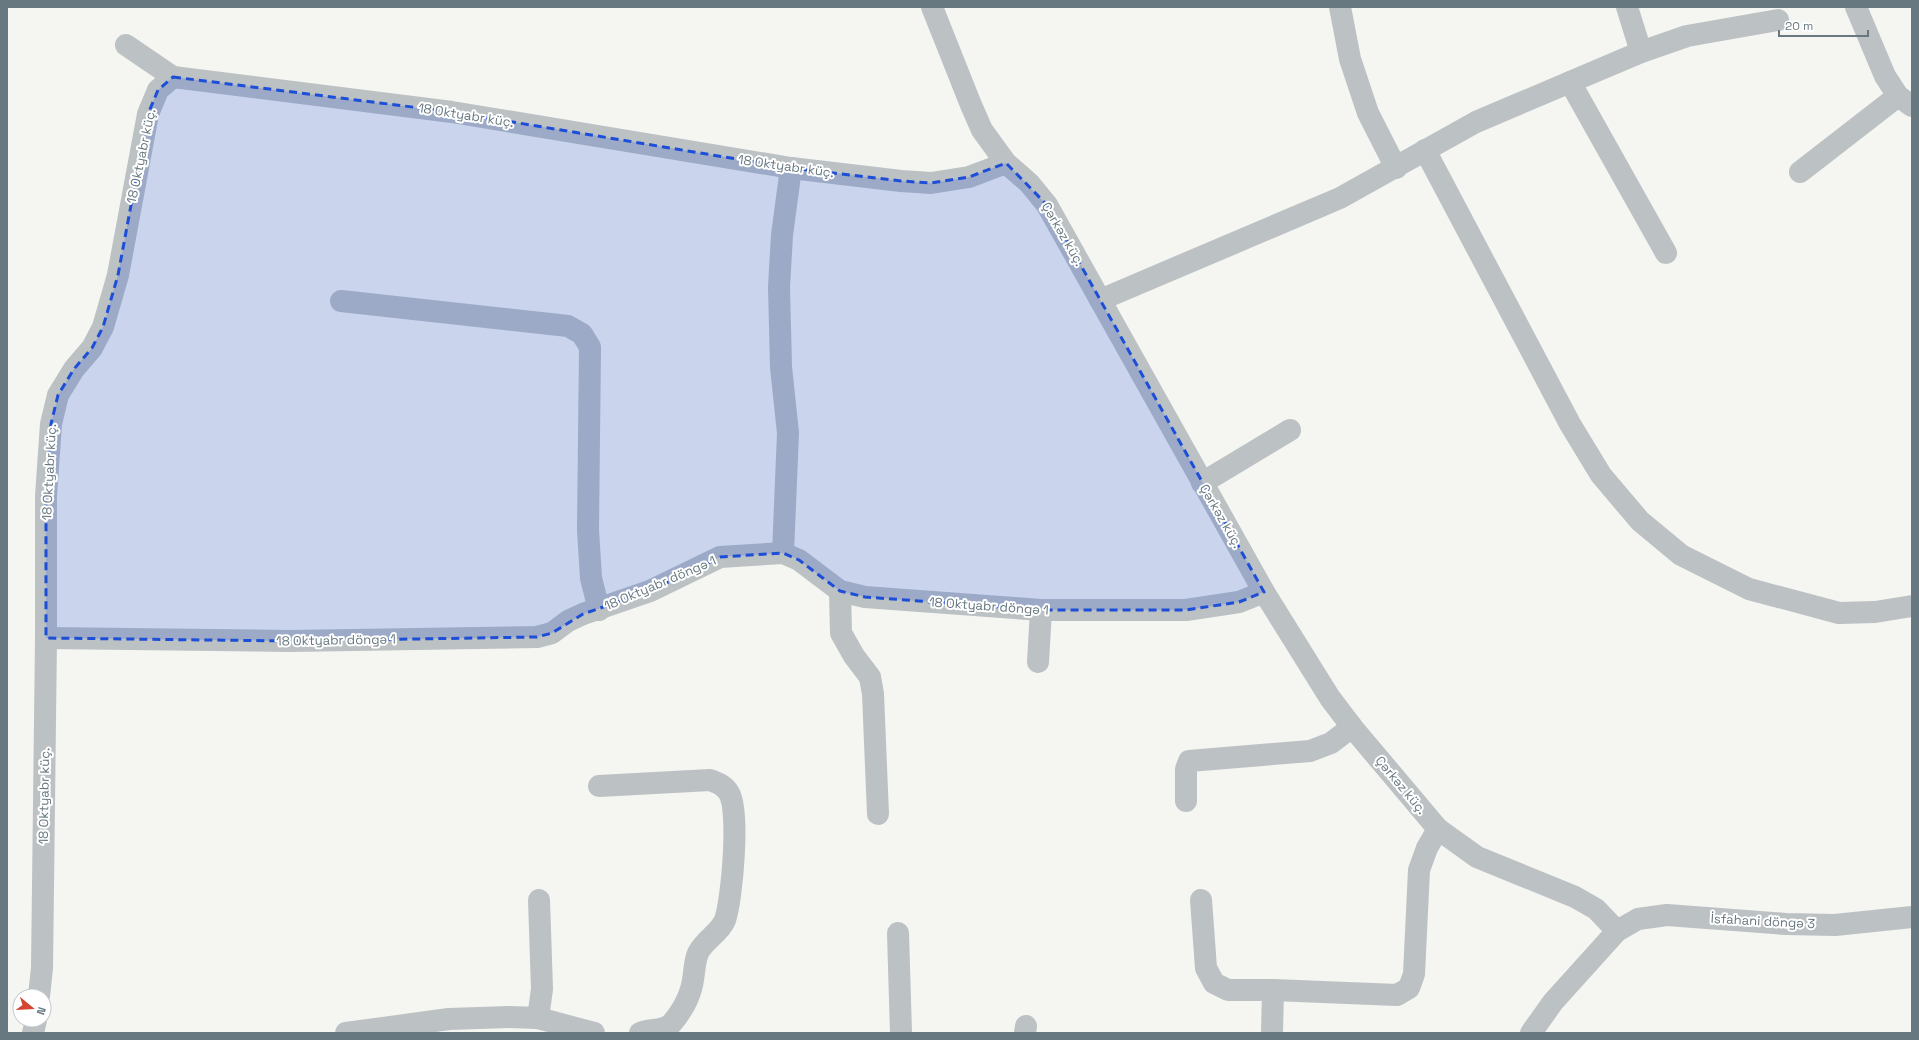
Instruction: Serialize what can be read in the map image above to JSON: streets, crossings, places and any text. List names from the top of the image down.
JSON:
{
  "streets": {
    "street": [
      "18 Oktyabr küç.",
      "Çərkəz küç.",
      "18 Oktyabr döngə 1",
      "İsfahani döngə 3"
    ]
  },
  "crossings": [
    ["18 Oktyabr küç.", "Çərkəz küç."],
    ["18 Oktyabr küç.", "18 Oktyabr döngə 1"],
    ["Çərkəz küç.", "18 Oktyabr döngə 1"],
    ["Çərkəz küç.", "İsfahani döngə 3"]
  ],
  "scale_bar": "20 m",
  "north": "right"
}
